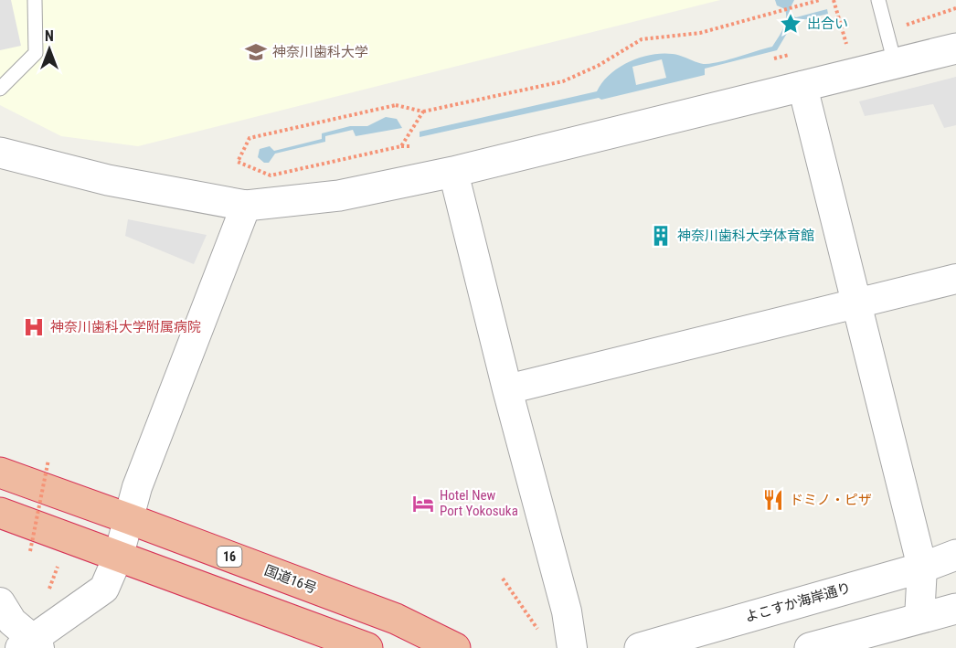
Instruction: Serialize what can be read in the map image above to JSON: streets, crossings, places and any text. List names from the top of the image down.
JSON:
{
  "streets": {
    "highway": ["16", "国道16号"],
    "street": ["よこすか海岸通り"]
  },
  "places": {
    "place": ["出合い"],
    "school or university": ["神奈川歯科大学"],
    "building": ["神奈川歯科大学体育館"],
    "hospital": ["神奈川歯科大学附属病院"],
    "restaurant": ["ドミノ・ピザ"],
    "hotel": ["Hotel New Port Yokosuka"]
  },
  "north": "top"
}
